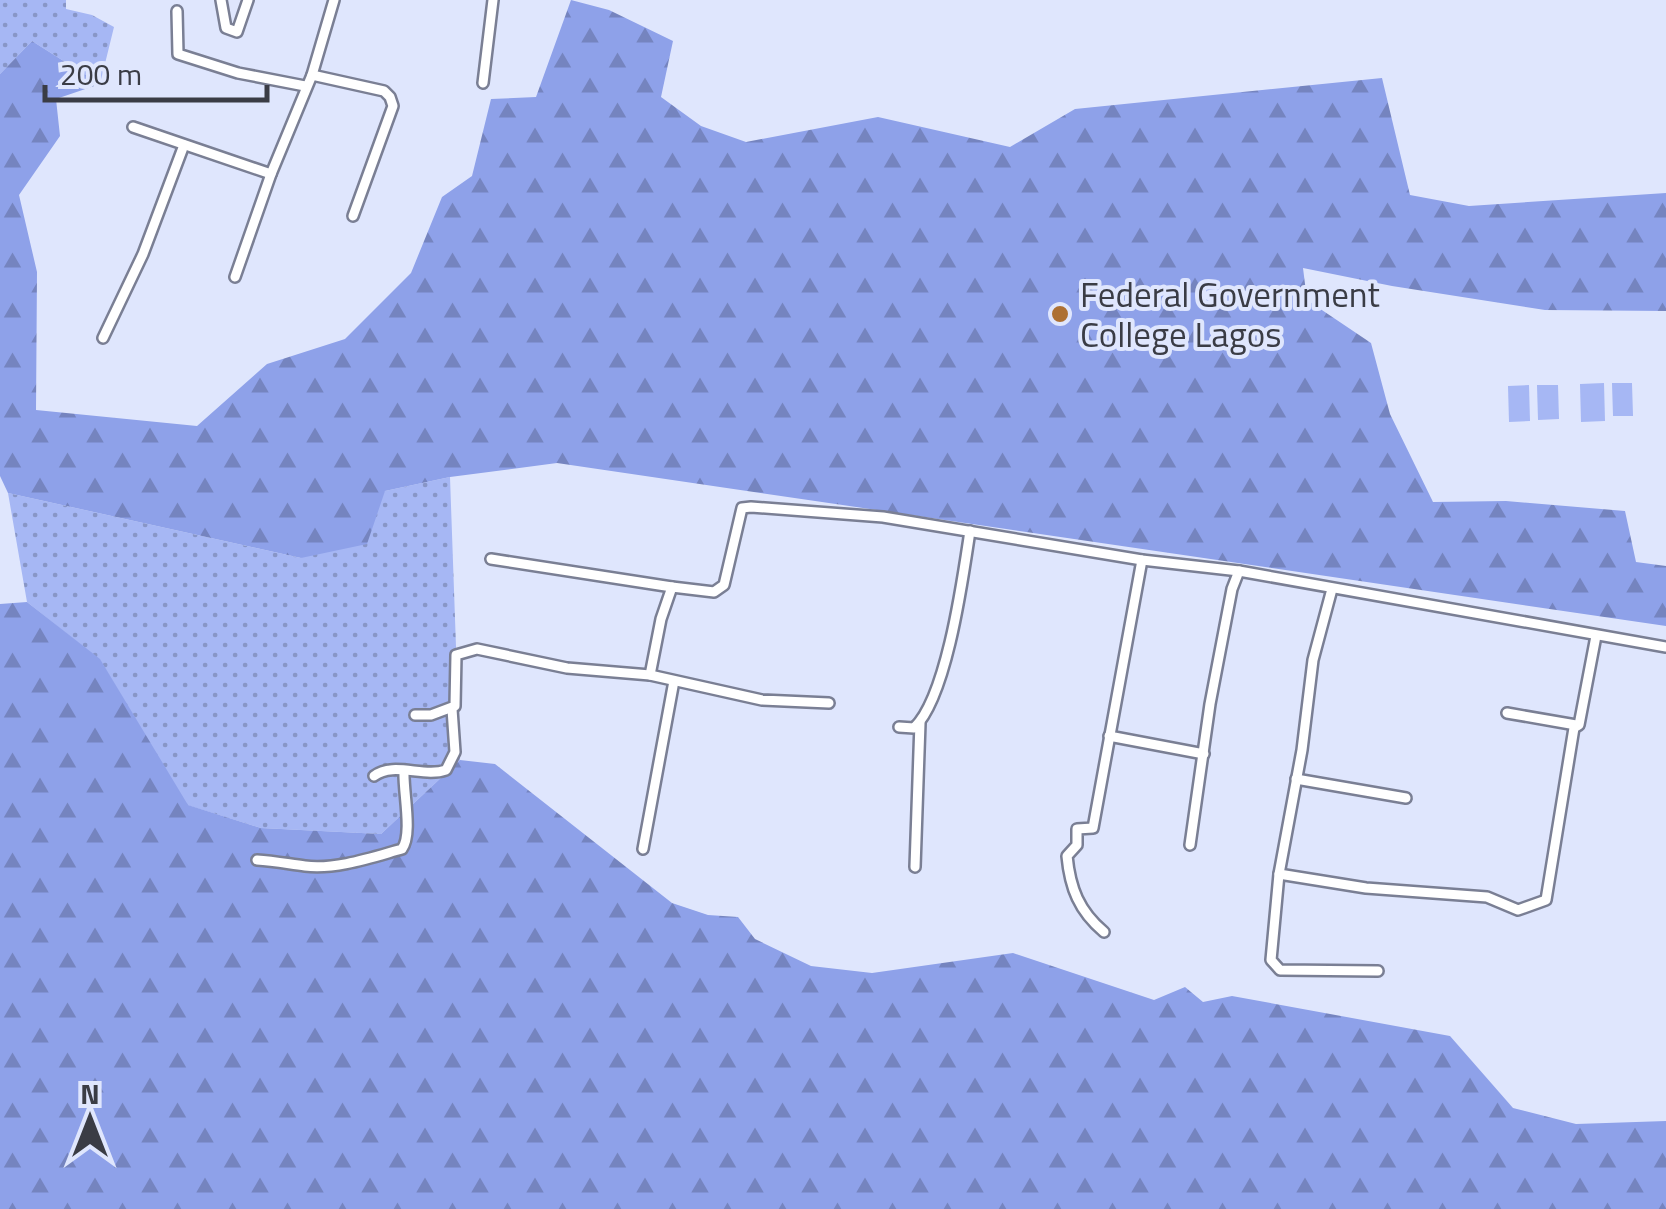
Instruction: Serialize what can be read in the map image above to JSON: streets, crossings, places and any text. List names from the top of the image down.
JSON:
{
  "places": ["Federal Government College Lagos"],
  "scale_bar": "200 m",
  "north": "top"
}
